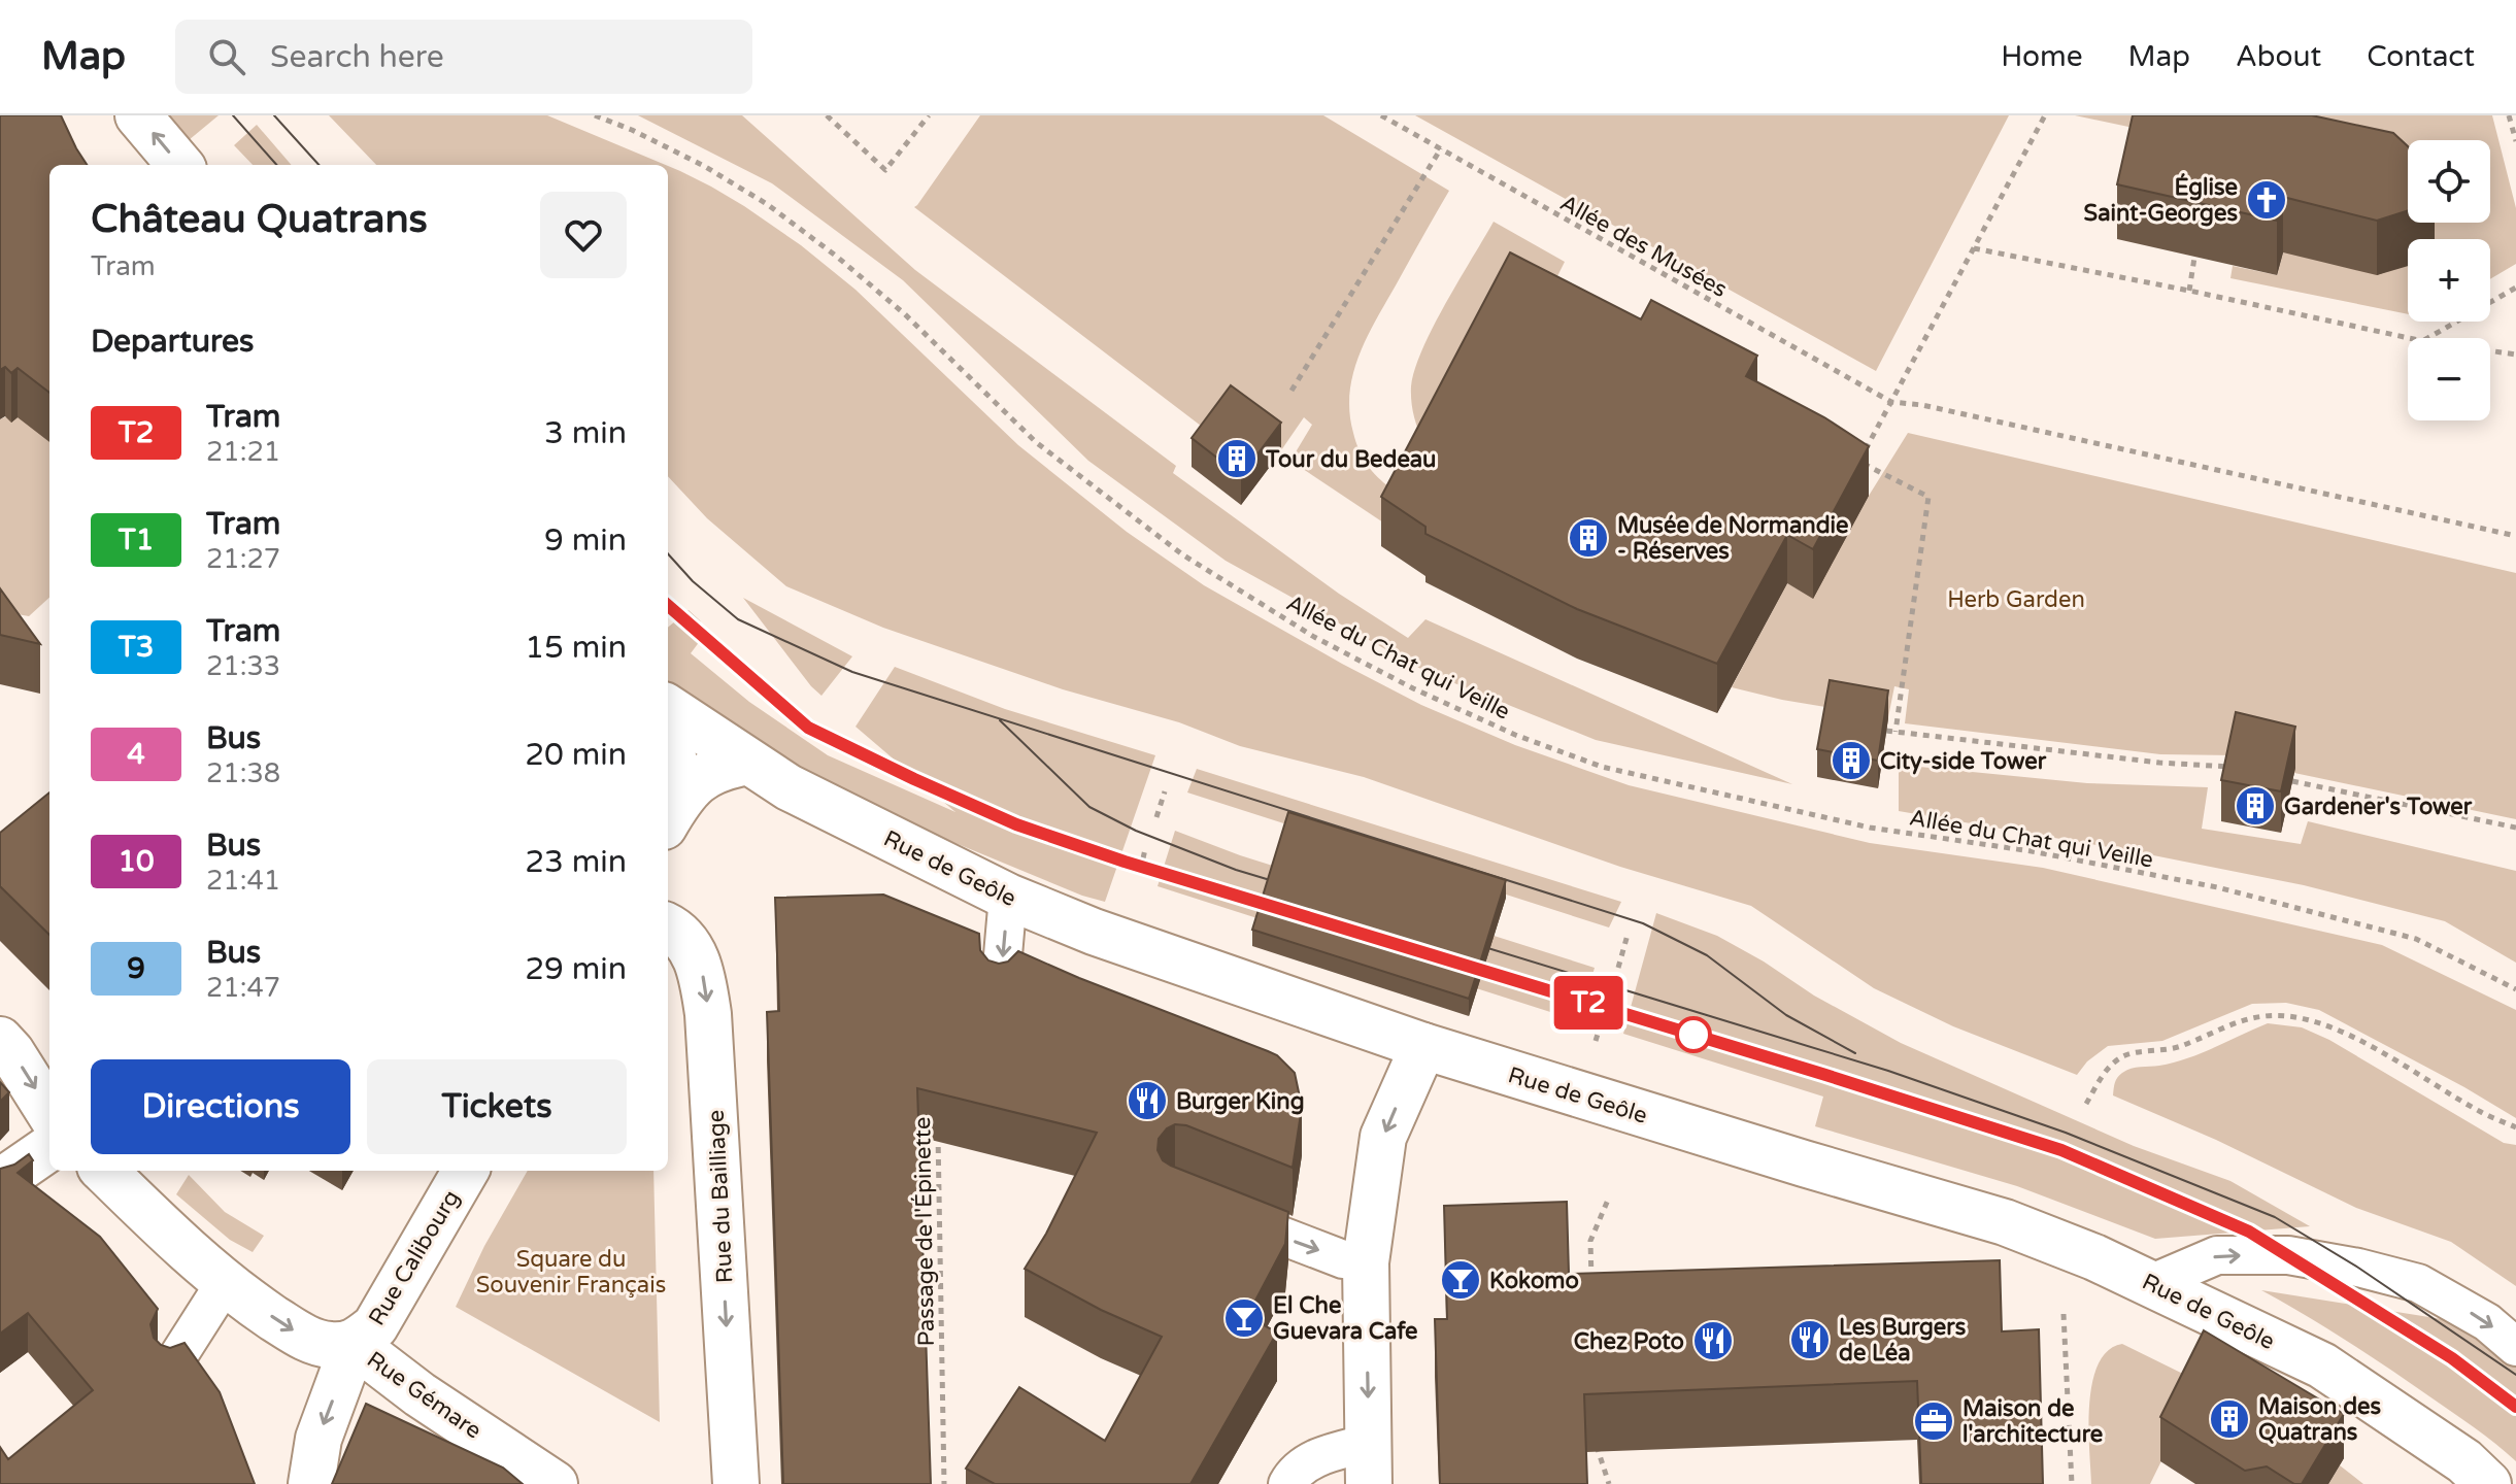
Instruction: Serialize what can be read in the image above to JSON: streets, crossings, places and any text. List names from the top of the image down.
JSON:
{
  "streets": {
    "main road": [
      "Rue de Geôle",
      "Rue du Bailliage",
      "Rue Calibourg",
      "Rue Gémare"
    ],
    "path": ["Allée des Musées", "Allée du Chat qui Veille", "Passage de l'Épinette"]
  },
  "crossings": [
    ["Rue Calibourg", "Rue Gémare"]
  ],
  "one_way": ["Rue du Bailliage"],
  "parks": ["Herb Garden", "Square du Souvenir Français"],
  "places": {
    "church": ["Église Saint-Georges"],
    "building": [
      "Tour du Bedeau",
      "Musée de Normandie - Réserves",
      "City-side Tower",
      "Gardener's Tower",
      "Maison des Quatrans"
    ],
    "restaurant": ["Burger King", "Les Burgers de Léa", "Chez Poto"],
    "bar": ["Kokomo", "El Che Guevara Cafe"],
    "office": ["Maison de l'architecture"]
  },
  "lines": ["tram line T2"],
  "page": {
    "header": "Map",
    "search": "Search here",
    "nav": [
      "Home",
      "Map",
      "About",
      "Contact"
    ],
    "on_map": "T2",
    "map_buttons": ["+", "−"],
    "heading": [
      ["Château Quatrans", "Tram"],
      "Departures"
    ],
    "list": [
      {
        "mark": "T2",
        "name": "Tram",
        "note": "21:21",
        "value": "3 min"
      },
      {
        "mark": "T1",
        "name": "Tram",
        "note": "21:27",
        "value": "9 min"
      },
      {
        "mark": "T3",
        "name": "Tram",
        "note": "21:33",
        "value": "15 min"
      },
      {
        "mark": "4",
        "name": "Bus",
        "note": "21:38",
        "value": "20 min"
      },
      {
        "mark": "10",
        "name": "Bus",
        "note": "21:41",
        "value": "23 min"
      },
      {
        "mark": "9",
        "name": "Bus",
        "note": "21:47",
        "value": "29 min"
      }
    ],
    "buttons": ["Directions", "Tickets"]
  }
}
